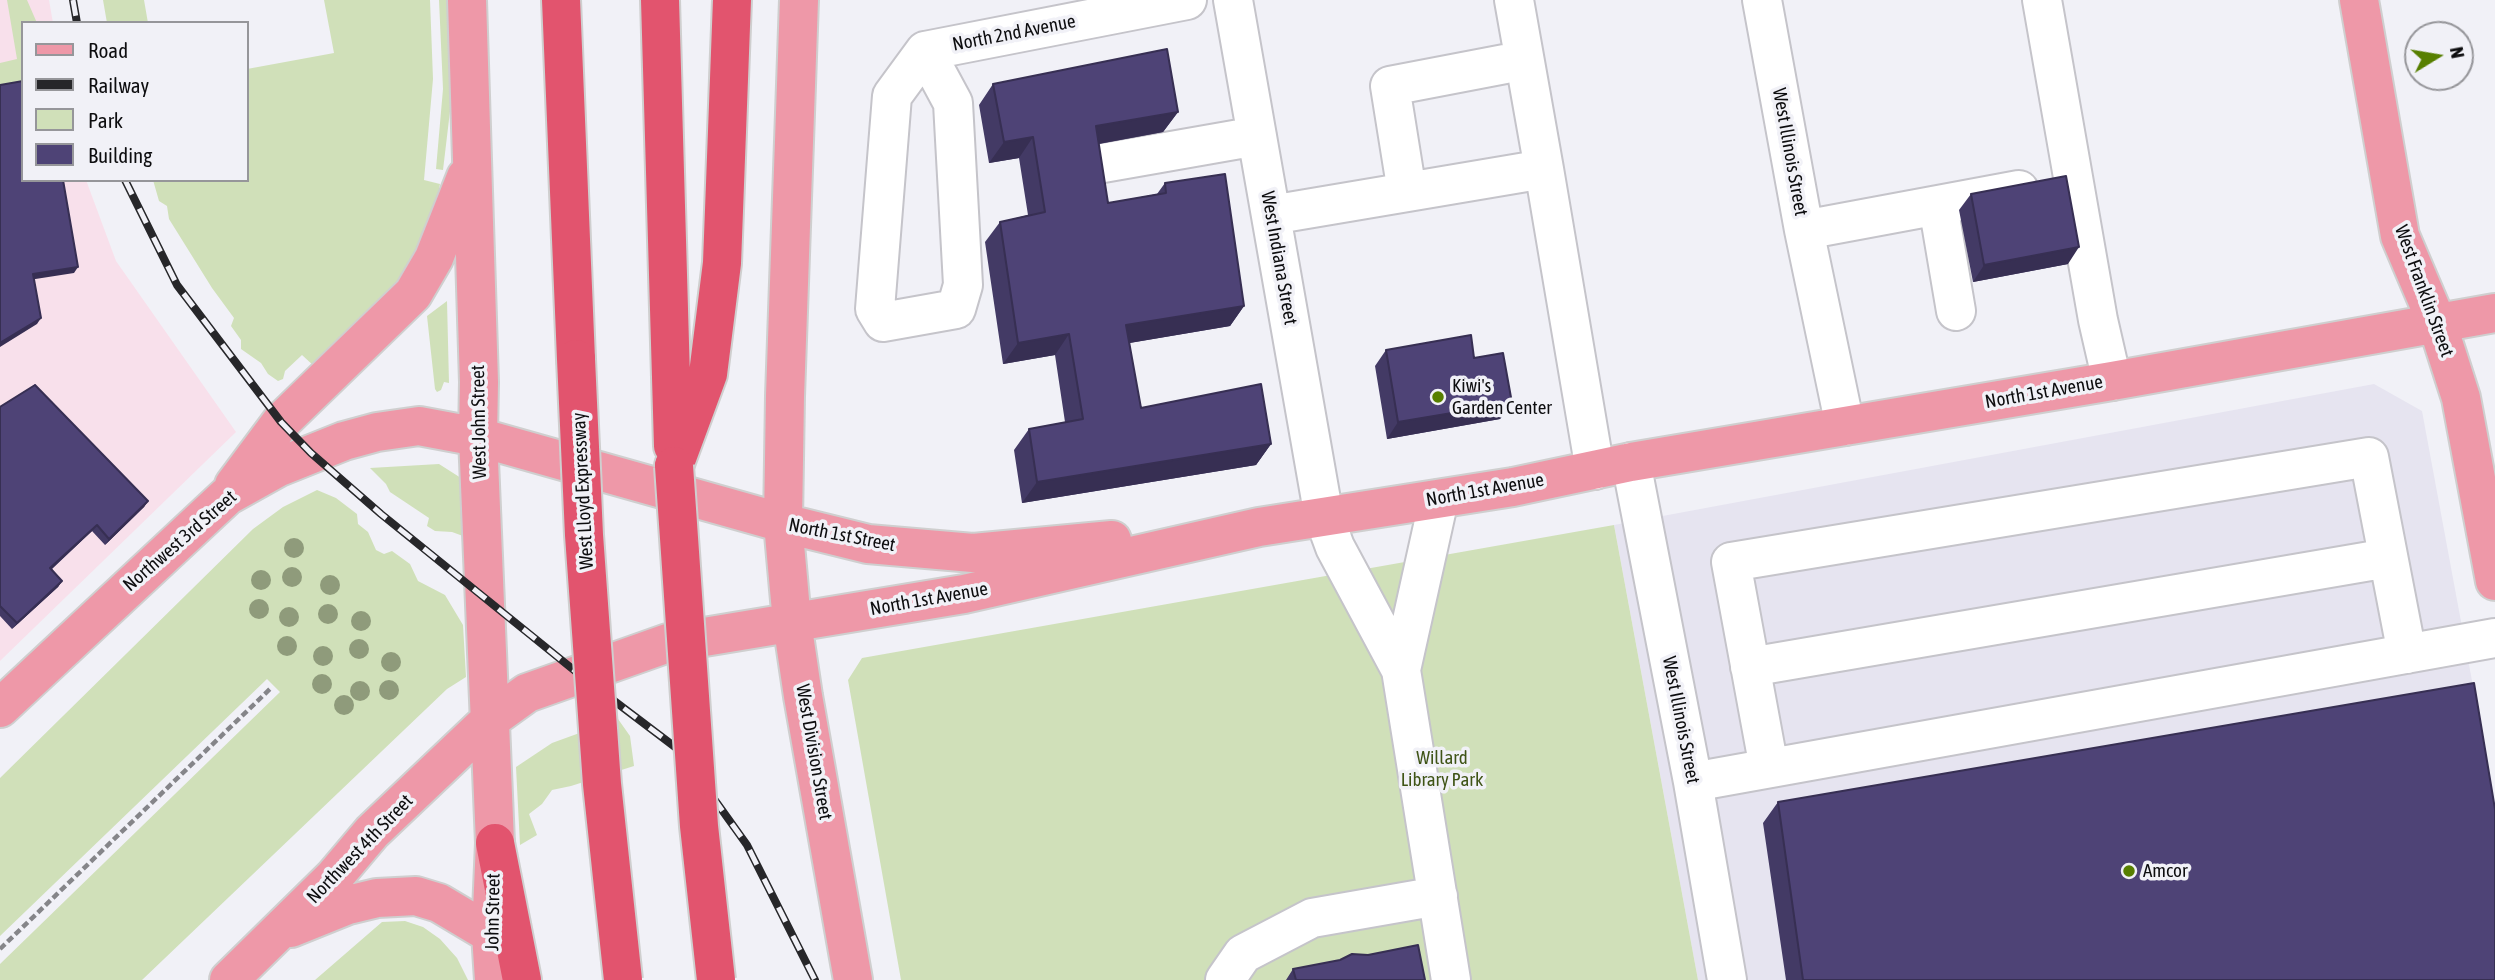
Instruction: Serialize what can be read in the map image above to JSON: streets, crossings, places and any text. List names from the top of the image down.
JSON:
{
  "streets": {
    "highway": ["West Lloyd Expressway"],
    "main road": [
      "West Franklin Street",
      "North 1st Avenue",
      "West John Street",
      "North 1st Street",
      "Northwest 3rd Street",
      "West Division Street",
      "Northwest 4th Street",
      "John Street"
    ],
    "street": ["North 2nd Avenue", "West Illinois Street", "West Indiana Street"]
  },
  "crossings": [
    ["West Illinois Street", "North 1st Avenue"],
    ["West Indiana Street", "North 1st Avenue"],
    ["West Franklin Street", "North 1st Avenue"],
    ["North 1st Avenue", "West John Street"],
    ["North 1st Avenue", "North 1st Street"],
    ["North 1st Avenue", "West Division Street"],
    ["North 1st Avenue", "Northwest 4th Street"],
    ["West John Street", "North 1st Street"],
    ["West John Street", "Northwest 3rd Street"],
    ["West John Street", "Northwest 4th Street"],
    ["West John Street", "John Street"],
    ["North 1st Street", "Northwest 3rd Street"],
    ["North 1st Street", "West Division Street"]
  ],
  "parks": ["Willard Library Park"],
  "places": ["Kiwi's Garden Center", "Amcor"],
  "legend": [
    "Road",
    "Railway",
    "Park",
    "Building"
  ],
  "north": "right"
}
